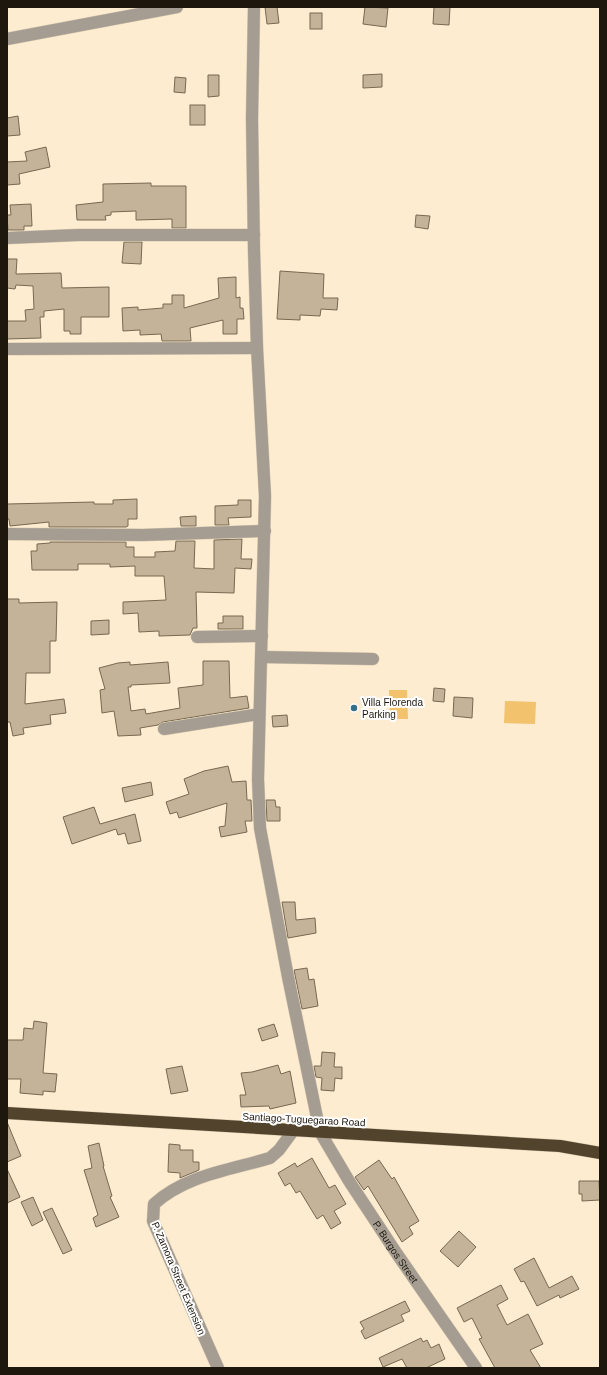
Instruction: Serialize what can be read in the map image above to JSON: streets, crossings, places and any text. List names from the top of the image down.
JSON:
{
  "streets": {
    "highway": ["Santiago-Tuguegarao Road"],
    "street": ["P. Burgos Street", "P. Zamora Street Extension"]
  },
  "crossings": [
    ["Santiago-Tuguegarao Road", "P. Burgos Street"],
    ["Santiago-Tuguegarao Road", "P. Zamora Street Extension"]
  ],
  "places": ["Villa Florenda Parking"]
}
